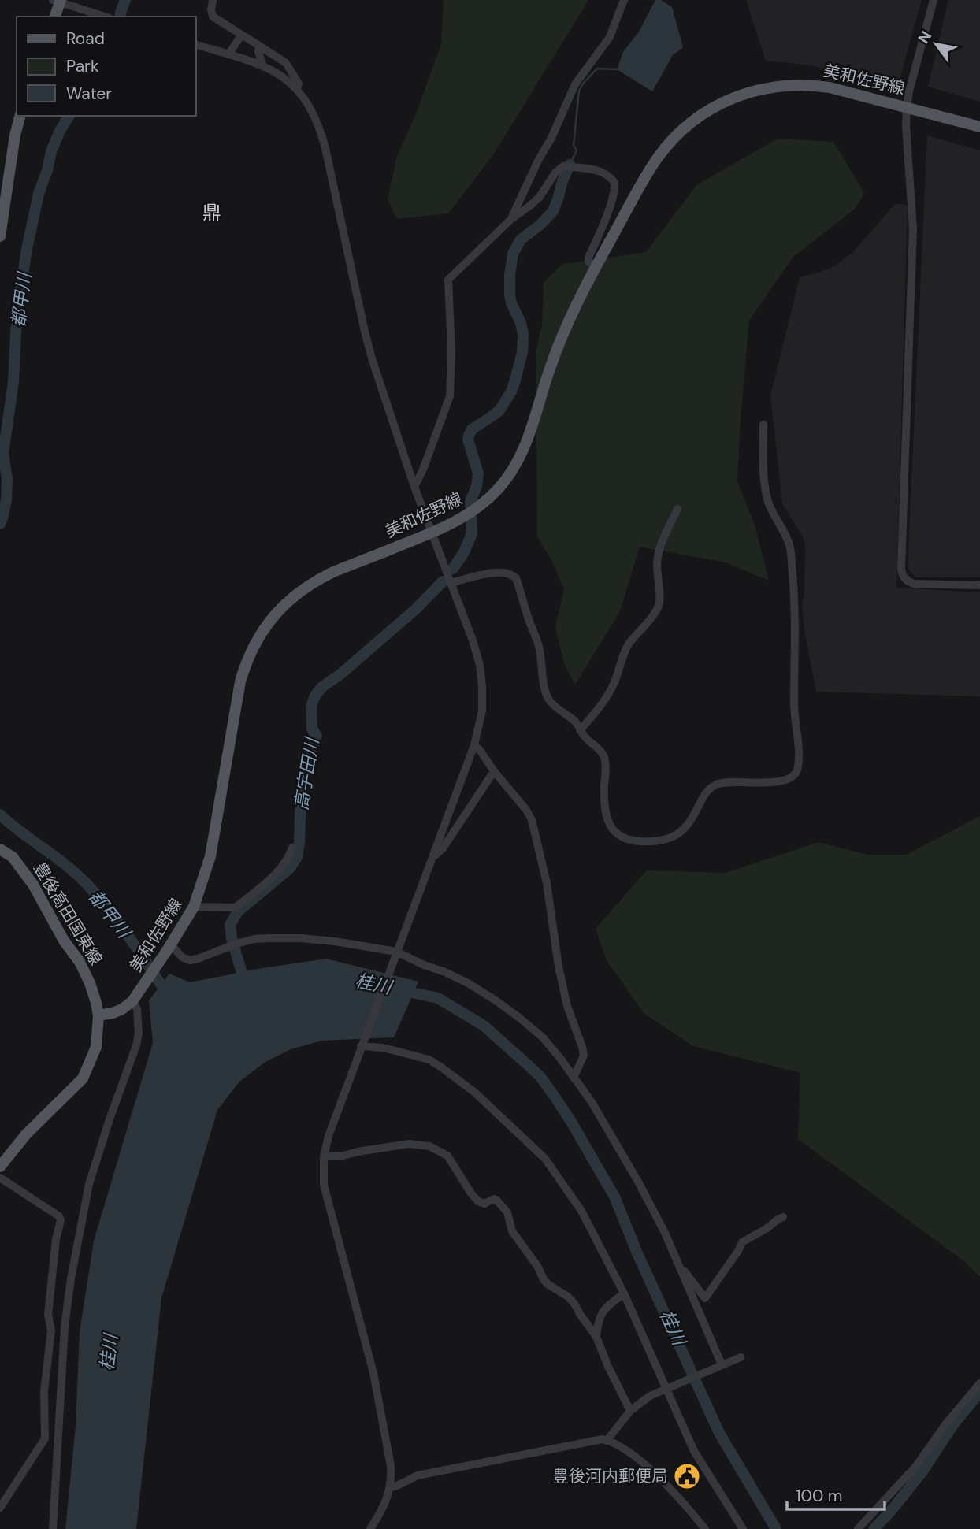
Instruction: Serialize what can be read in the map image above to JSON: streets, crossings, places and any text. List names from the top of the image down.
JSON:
{
  "streets": {
    "main road": ["美和佐野線", "豊後高田国東線"]
  },
  "crossings": [
    ["美和佐野線", "豊後高田国東線"]
  ],
  "districts": ["鼎"],
  "water": ["都甲川", "高宇田川", "桂川"],
  "places": {
    "public building": ["豊後河内郵便局"]
  },
  "legend": ["Road", "Park", "Water"],
  "scale_bar": "100 m",
  "north": "top left"
}
